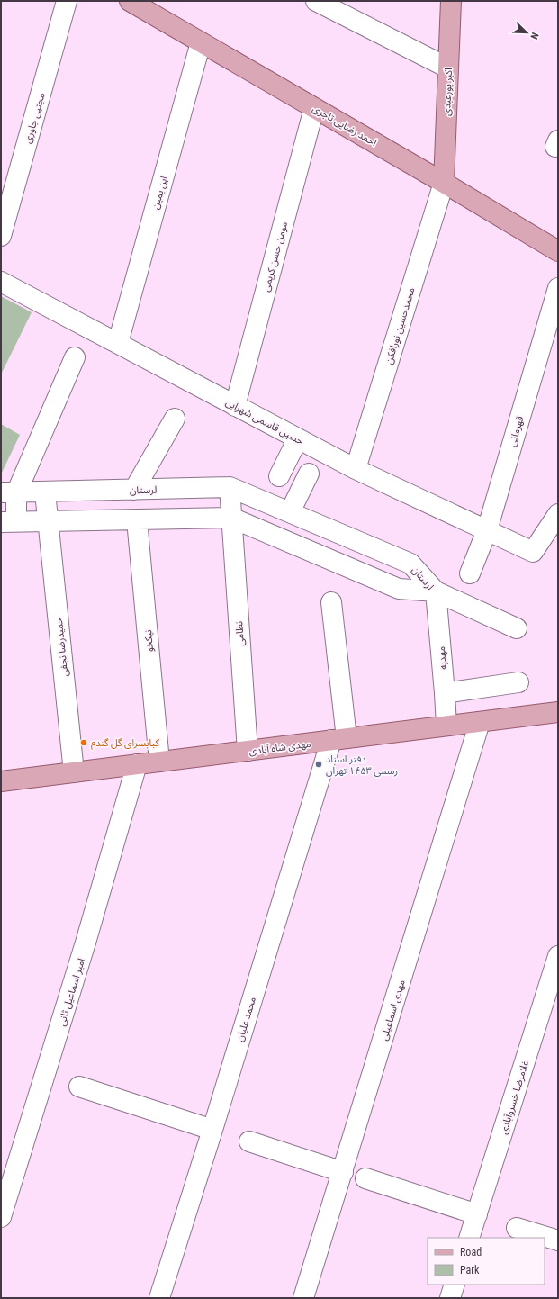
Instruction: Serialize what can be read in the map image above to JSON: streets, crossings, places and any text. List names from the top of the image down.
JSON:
{
  "streets": {
    "main road": ["اکبر پورعبدی", "احمد رضایی تاجری", "مهدی شاه آبادی"],
    "street": [
      "مجتبی جاوری",
      "ابن یمین",
      "مومن حسن کریمی",
      "محمدحسین نورافکن",
      "حسین قاسمی شهرابی",
      "قهرمانی",
      "لرستان",
      "نظامی",
      "نیکخو",
      "حمیدرضا نجفی",
      "مهدیه",
      "امیر اسماعیل ثانی",
      "مهدی اسماعیلی",
      "محمد علیان",
      "غلامرضا خسروآبادی"
    ]
  },
  "crossings": [
    ["اکبر پورعبدی", "احمد رضایی تاجری"],
    ["اکبر پورعبدی", "محمدحسین نورافکن"],
    ["احمد رضایی تاجری", "ابن یمین"],
    ["احمد رضایی تاجری", "مومن حسن کریمی"],
    ["احمد رضایی تاجری", "محمدحسین نورافکن"],
    ["ابن یمین", "حسین قاسمی شهرابی"],
    ["مومن حسن کریمی", "حسین قاسمی شهرابی"],
    ["محمدحسین نورافکن", "حسین قاسمی شهرابی"],
    ["حسین قاسمی شهرابی", "قهرمانی"],
    ["لرستان", "نظامی"],
    ["لرستان", "نیکخو"],
    ["لرستان", "حمیدرضا نجفی"],
    ["لرستان", "مهدیه"],
    ["نظامی", "مهدی شاه آبادی"],
    ["نیکخو", "مهدی شاه آبادی"],
    ["حمیدرضا نجفی", "مهدی شاه آبادی"],
    ["مهدیه", "مهدی شاه آبادی"],
    ["مهدی شاه آبادی", "امیر اسماعیل ثانی"],
    ["مهدی شاه آبادی", "مهدی اسماعیلی"],
    ["مهدی شاه آبادی", "محمد علیان"]
  ],
  "places": ["کبابسرای گل گندم", "دفتر اسناد رسمی ۱۴۵۳ تهران"],
  "legend": ["Road", "Park"],
  "north": "bottom right"
}
